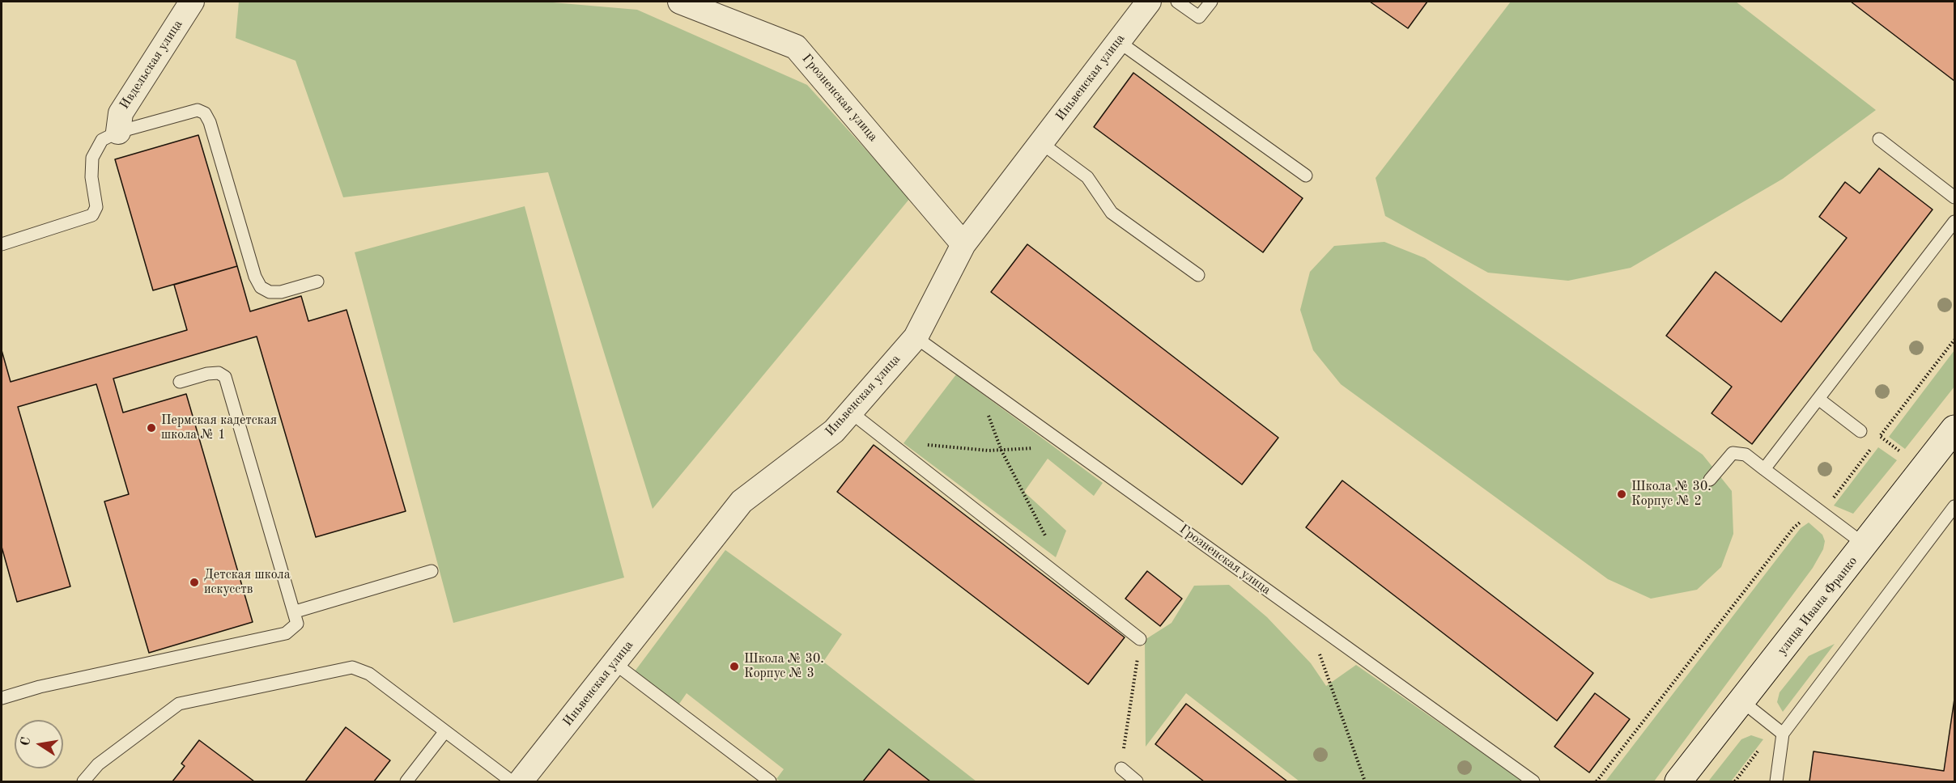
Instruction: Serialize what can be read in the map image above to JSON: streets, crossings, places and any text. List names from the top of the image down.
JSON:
{
  "streets": {
    "street": [
      "Ивдельская улица",
      "Иньвенская улица",
      "Грозненская улица",
      "улица Ивана Франко"
    ]
  },
  "crossings": [
    ["Иньвенская улица", "Грозненская улица"]
  ],
  "places": [
    "Пермская кадетская школа № 1",
    "Школа № 30. Корпус № 2",
    "Детская школа искусств",
    "Школа № 30. Корпус № 3"
  ],
  "north": "left"
}
